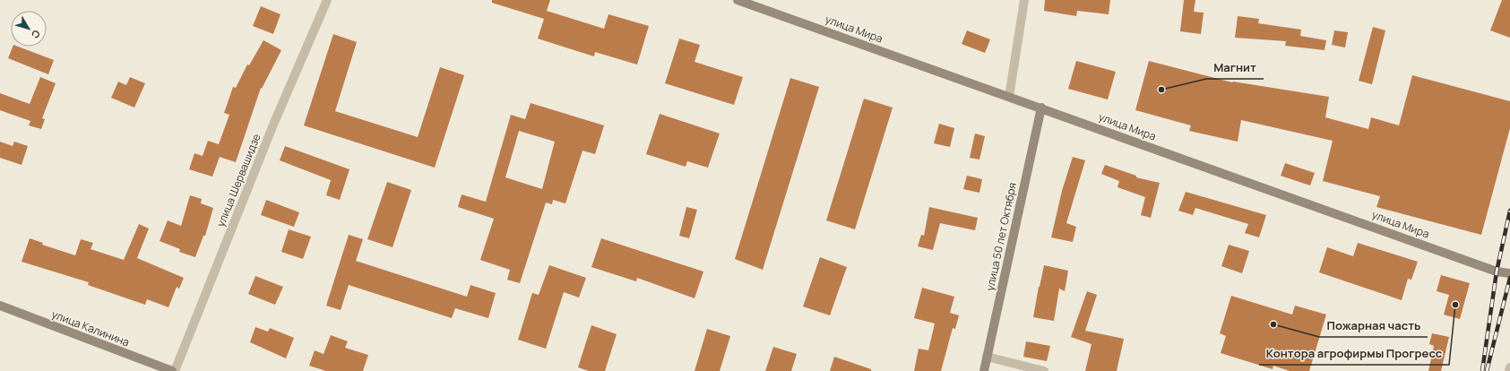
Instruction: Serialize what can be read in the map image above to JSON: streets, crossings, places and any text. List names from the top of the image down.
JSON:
{
  "streets": {
    "street": [
      "улица Мира",
      "улица Шервашидзе",
      "улица 50 лет Октября",
      "улица Калинина"
    ]
  },
  "crossings": [
    ["улица Мира", "улица 50 лет Октября"],
    ["улица Шервашидзе", "улица Калинина"]
  ],
  "places": ["Магнит", "Контора агрофирмы Прогресс", "Пожарная часть"],
  "north": "bottom right"
}
